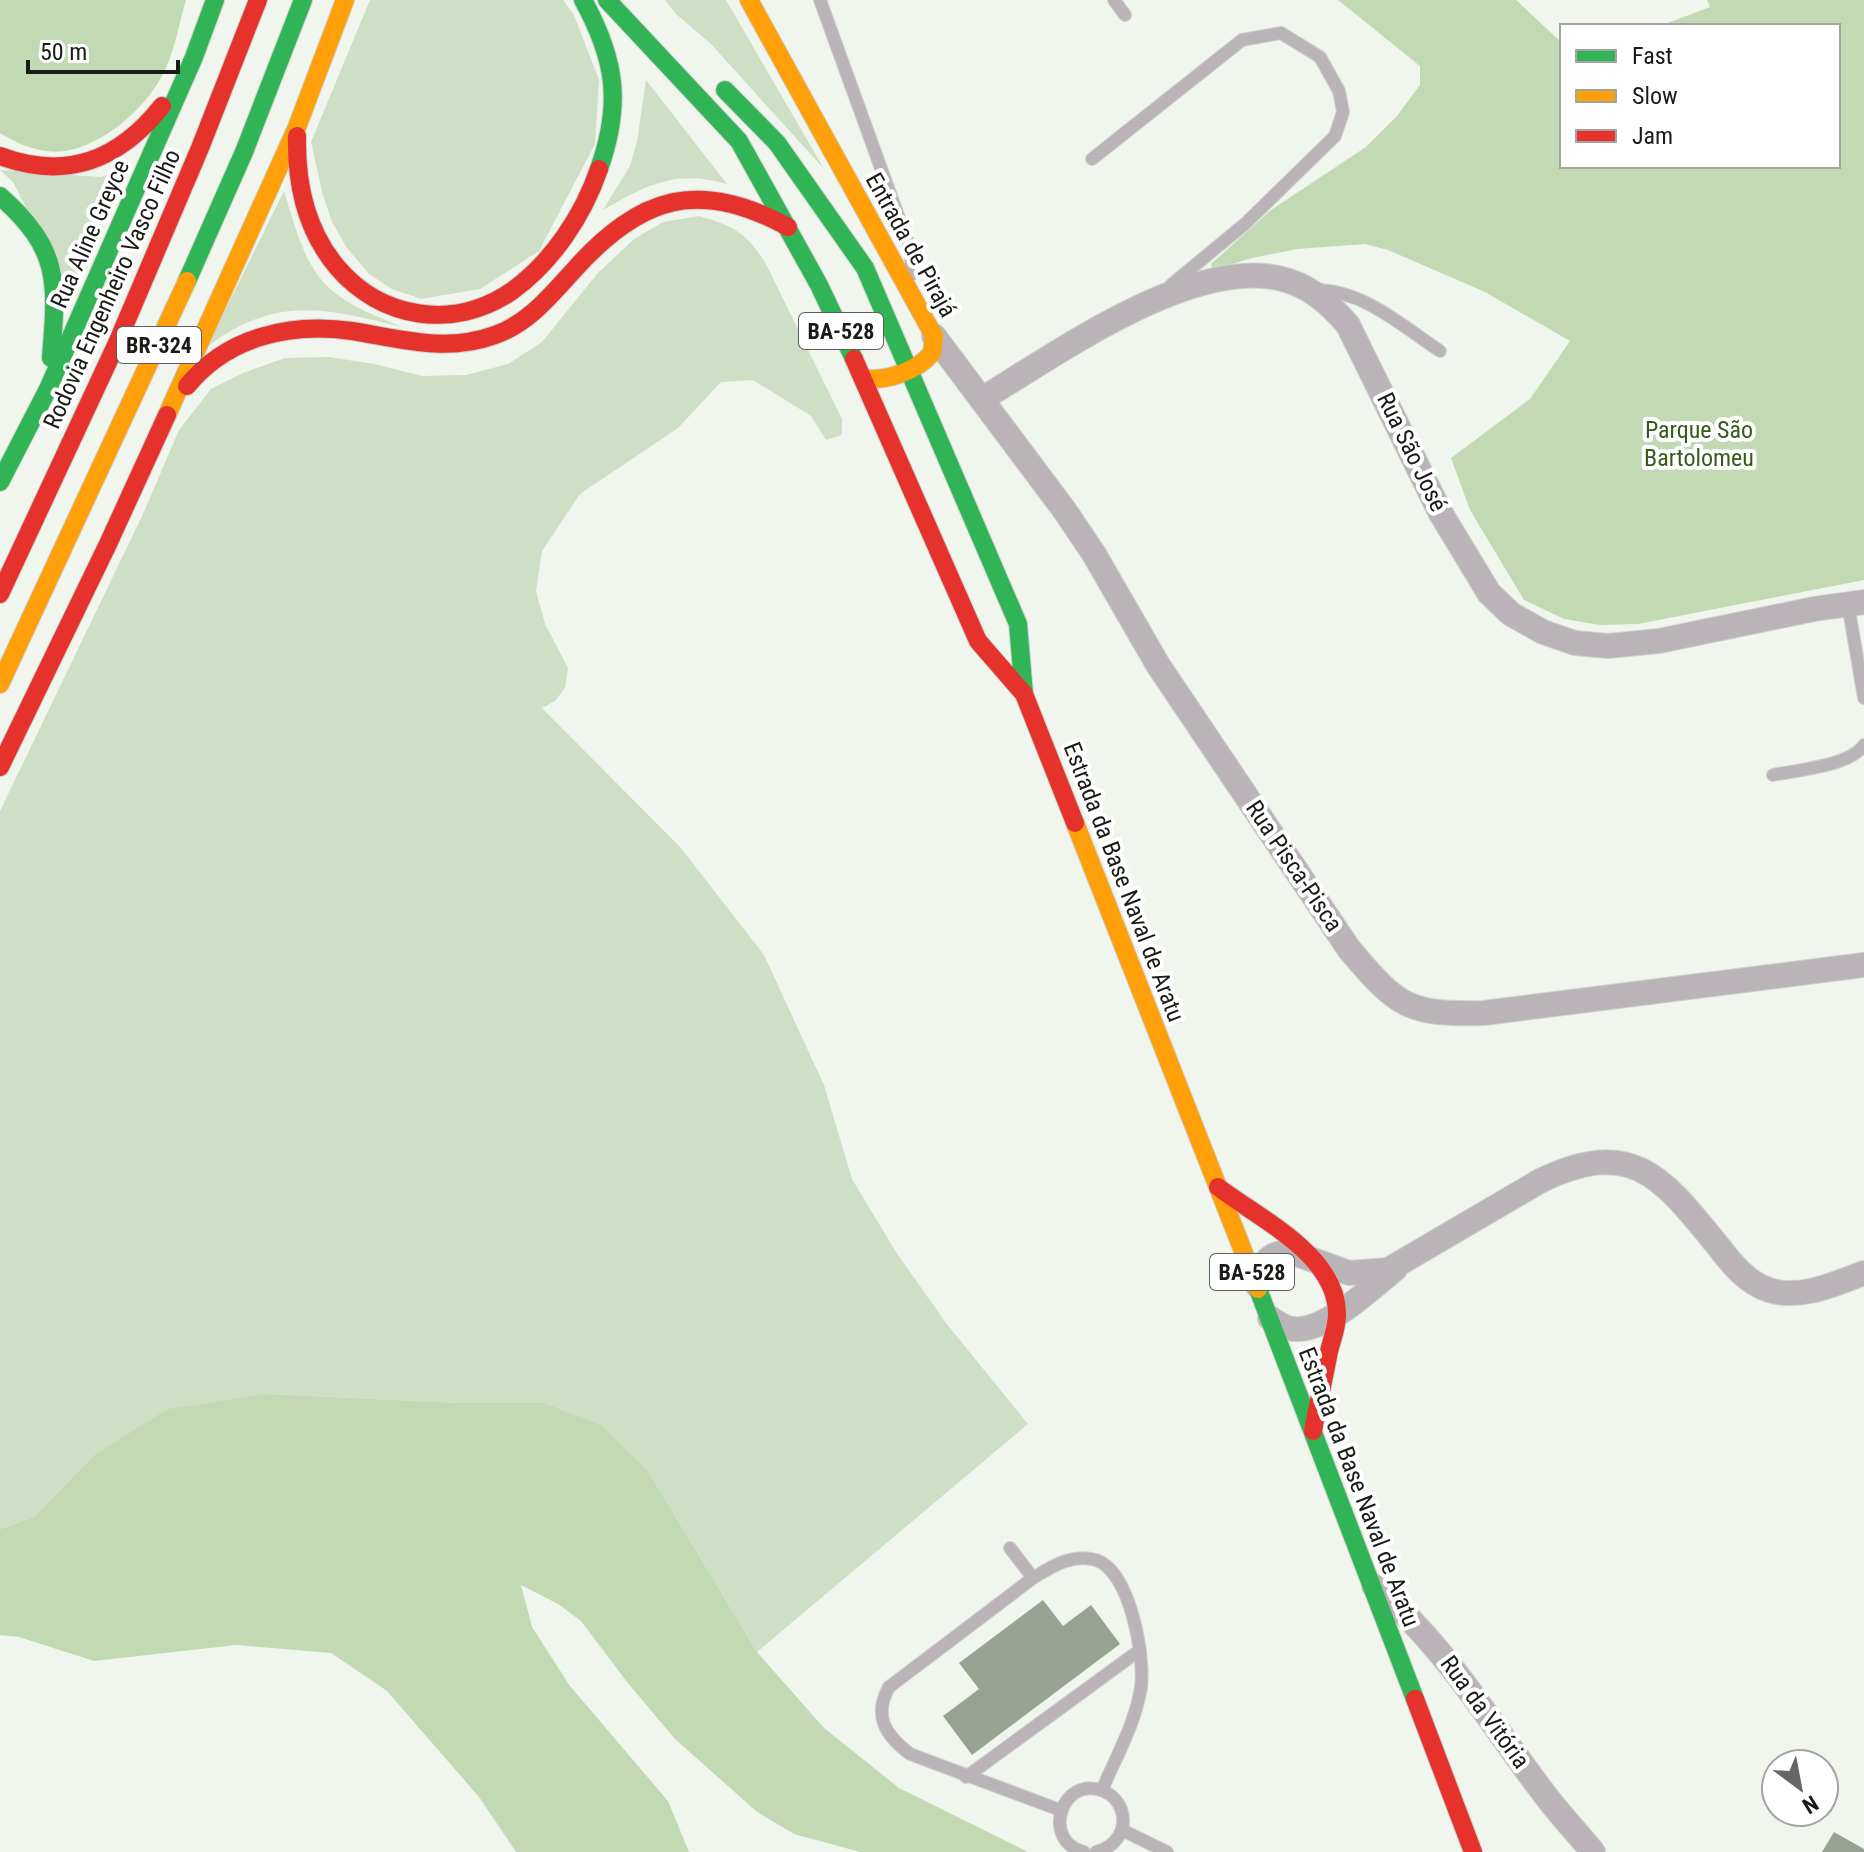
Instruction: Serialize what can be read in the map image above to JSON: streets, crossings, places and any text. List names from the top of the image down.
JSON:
{
  "streets": {
    "main road": [
      "Rua Aline Greyce",
      "Entrada de Pirajá",
      "Rodovia Engenheiro Vasco Filho",
      "BA-528",
      "BR-324",
      "Estrada da Base Naval de Aratu"
    ],
    "street": ["Rua São José", "Rua Pisca-Pisca", "Rua da Vitória"]
  },
  "crossings": [
    ["Entrada de Pirajá", "Rua Pisca-Pisca"],
    ["Rua São José", "Rua Pisca-Pisca"],
    ["Estrada da Base Naval de Aratu", "Rua da Vitória"]
  ],
  "parks": ["Parque São Bartolomeu"],
  "legend": ["Fast", "Slow", "Jam"],
  "scale_bar": "50 m",
  "north": "bottom right"
}
